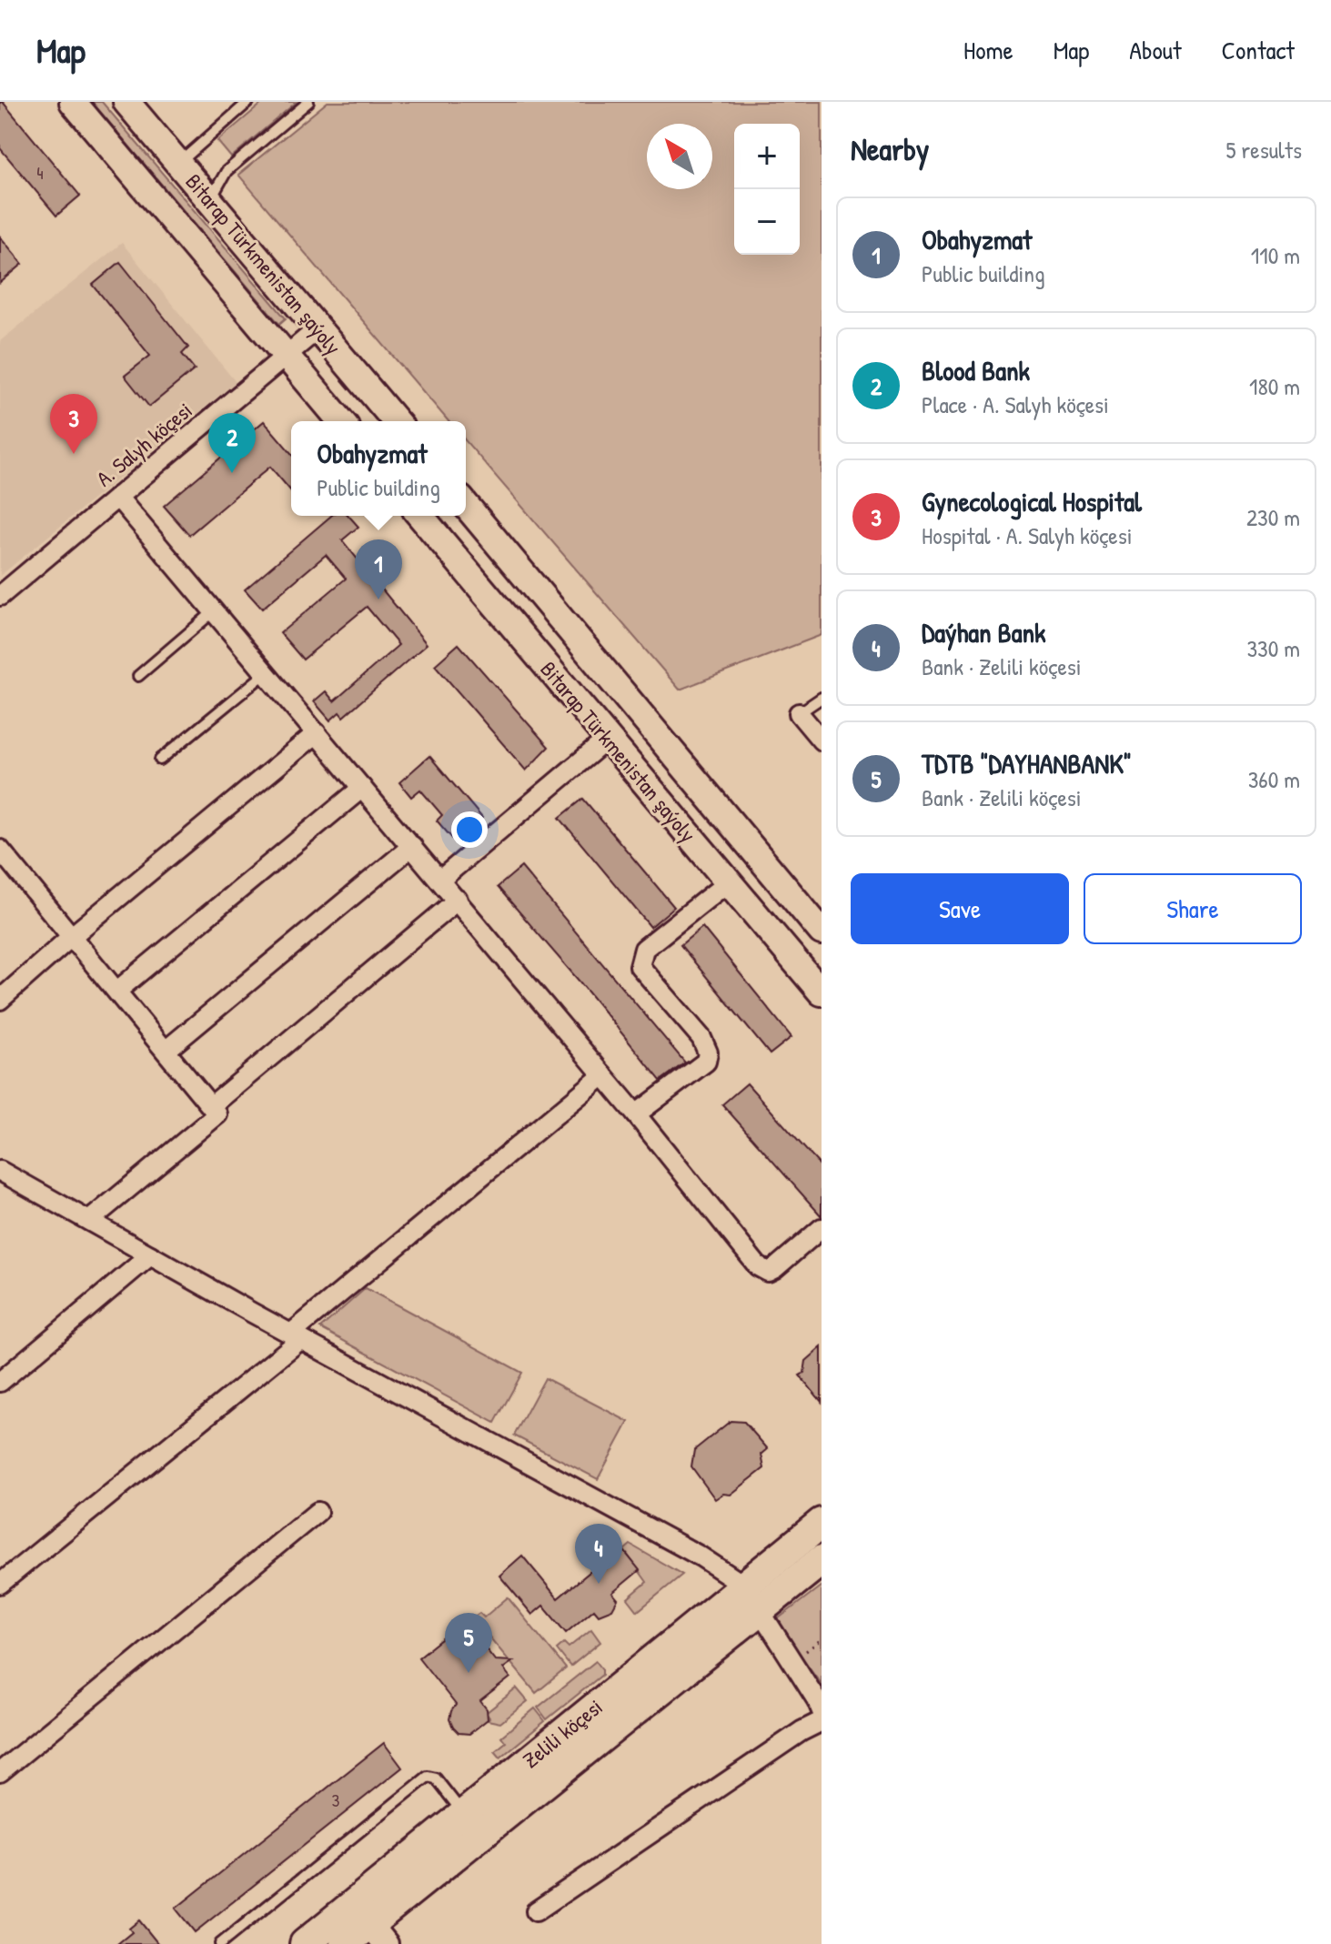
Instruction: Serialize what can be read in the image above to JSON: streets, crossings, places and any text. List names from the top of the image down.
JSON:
{
  "streets": {
    "main road": ["Bitarap Türkmenistan şaýoly", "Zelili köçesi"],
    "street": ["A. Salyh köçesi"]
  },
  "crossings": [
    ["Bitarap Türkmenistan şaýoly", "A. Salyh köçesi"]
  ],
  "house_numbers": ["4", "3"],
  "north": "top left",
  "page": {
    "header": "Map",
    "nav": [
      "Home",
      "Map",
      "About",
      "Contact"
    ],
    "heading": ["Nearby", "5 results"],
    "map_buttons": ["+", "−"],
    "list": [
      {
        "mark": "1",
        "name": "Obahyzmat",
        "note": "Public building",
        "value": "110 m"
      },
      {
        "mark": "2",
        "name": "Blood Bank",
        "note": "Place · A. Salyh köçesi",
        "value": "180 m"
      },
      {
        "mark": "3",
        "name": "Gynecological Hospital",
        "note": "Hospital · A. Salyh köçesi",
        "value": "230 m"
      },
      {
        "mark": "4",
        "name": "Daýhan Bank",
        "note": "Bank · Zelili köçesi",
        "value": "330 m"
      },
      {
        "mark": "5",
        "name": "TDTB \"DAYHANBANK\"",
        "note": "Bank · Zelili köçesi",
        "value": "360 m"
      }
    ],
    "pins": [
      "3",
      "2",
      "1",
      "4",
      "5"
    ],
    "popup": ["Obahyzmat", "Public building"],
    "buttons": ["Save", "Share"]
  }
}
